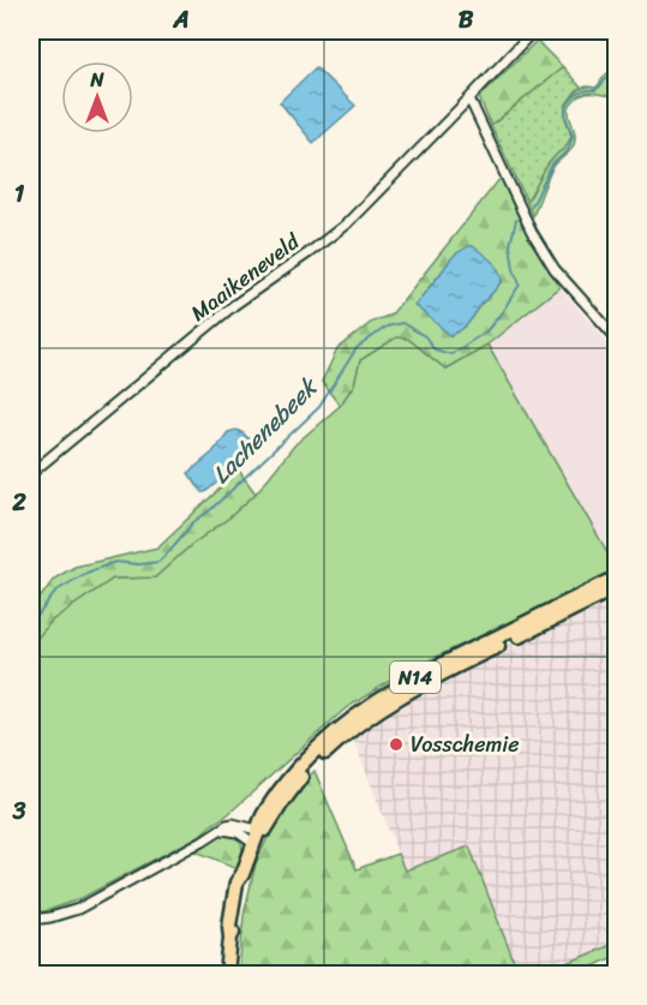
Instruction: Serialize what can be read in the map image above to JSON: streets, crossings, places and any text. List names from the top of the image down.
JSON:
{
  "streets": {
    "main road": ["N14"],
    "street": ["Maaikeneveld"]
  },
  "water": ["Lachenebeek"],
  "places": ["Vosschemie"],
  "north": "top",
  "grid": {
    "columns": ["A", "B"],
    "rows": ["1", "2", "3"]
  }
}
